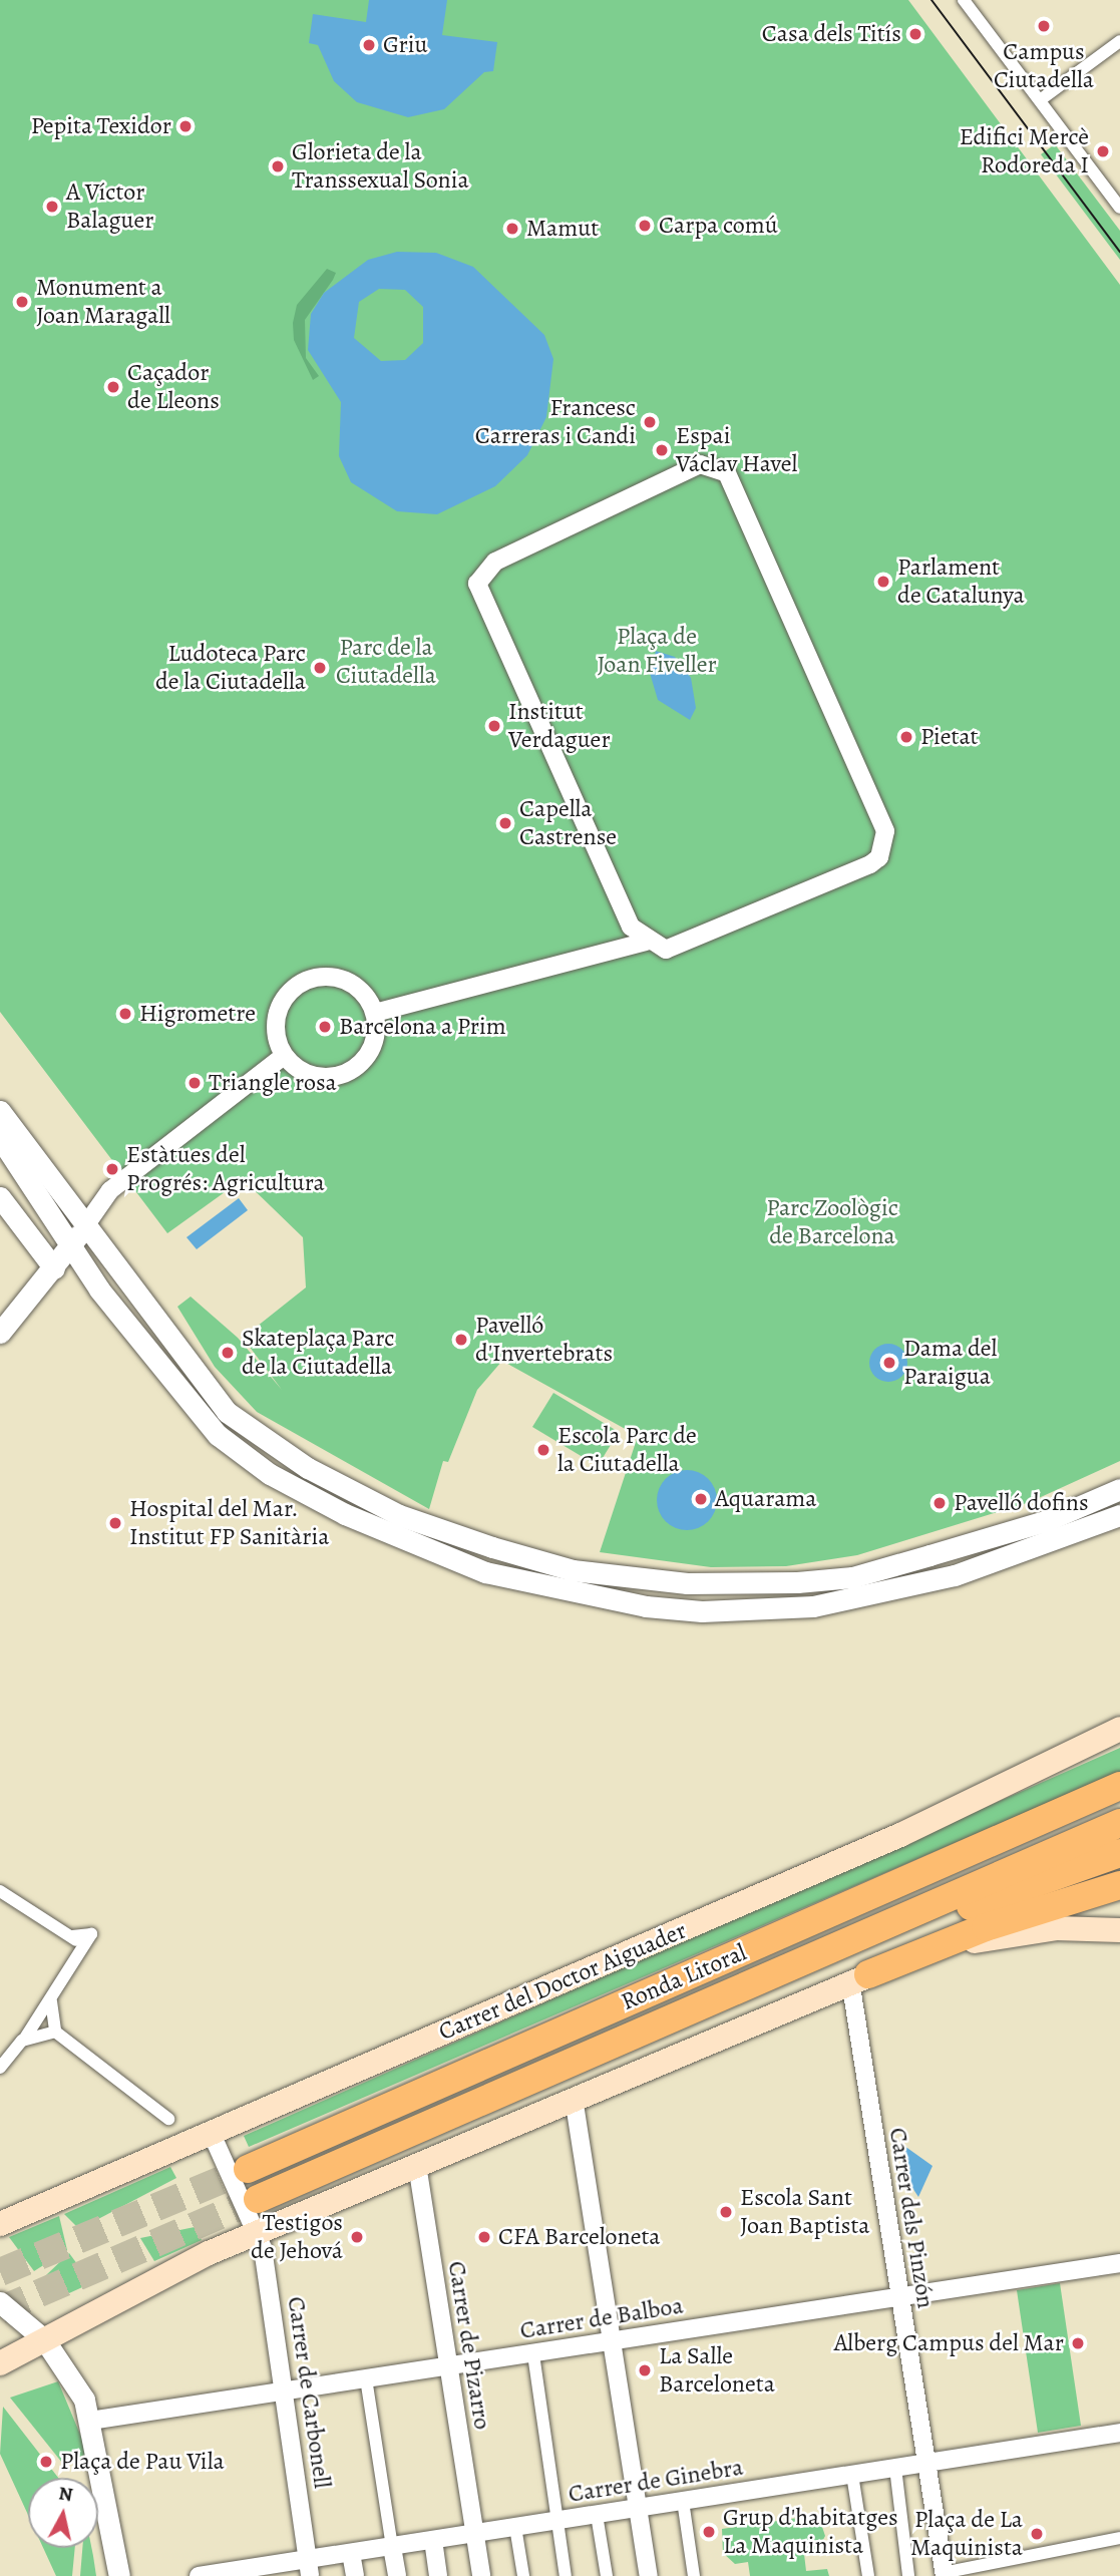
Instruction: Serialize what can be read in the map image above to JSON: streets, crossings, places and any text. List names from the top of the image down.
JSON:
{
  "streets": {
    "highway": ["Ronda Litoral"],
    "main road": ["Carrer del Doctor Aiguader"],
    "street": [
      "Carrer dels Pinzón",
      "Carrer de Balboa",
      "Carrer de Pizarro",
      "Carrer de Carbonell",
      "Carrer de Ginebra"
    ]
  },
  "crossings": [
    ["Carrer del Doctor Aiguader", "Carrer de Carbonell"],
    ["Carrer dels Pinzón", "Carrer de Balboa"],
    ["Carrer dels Pinzón", "Carrer de Ginebra"],
    ["Carrer de Balboa", "Carrer de Pizarro"],
    ["Carrer de Balboa", "Carrer de Carbonell"],
    ["Carrer de Pizarro", "Carrer de Ginebra"],
    ["Carrer de Carbonell", "Carrer de Ginebra"]
  ],
  "parks": ["Plaça de Joan Fiveller", "Parc de la Ciutadella", "Parc Zoològic de Barcelona"],
  "places": [
    "Campus Ciutadella",
    "Casa dels Titís",
    "Griu",
    "Pepita Texidor",
    "Edifici Mercè Rodoreda I",
    "Glorieta de la Transsexual Sonia",
    "A Víctor Balaguer",
    "Carpa comú",
    "Mamut",
    "Monument a Joan Maragall",
    "Caçador de Lleons",
    "Francesc Carreras i Candi",
    "Espai Václav Havel",
    "Parlament de Catalunya",
    "Ludoteca Parc de la Ciutadella",
    "Institut Verdaguer",
    "Pietat",
    "Capella Castrense",
    "Higrometre",
    "Barcelona a Prim",
    "Triangle rosa",
    "Estàtues del Progrés: Agricultura",
    "Pavelló d'Invertebrats",
    "Skateplaça Parc de la Ciutadella",
    "Dama del Paraigua",
    "Escola Parc de la Ciutadella",
    "Aquarama",
    "Pavelló dofins",
    "Hospital del Mar. Institut FP Sanitària",
    "Escola Sant Joan Baptista",
    "Testigos de Jehová",
    "CFA Barceloneta",
    "Alberg Campus del Mar",
    "La Salle Barceloneta",
    "Plaça de Pau Vila",
    "Grup d'habitatges La Maquinista",
    "Plaça de La Maquinista"
  ],
  "north": "top"
}
